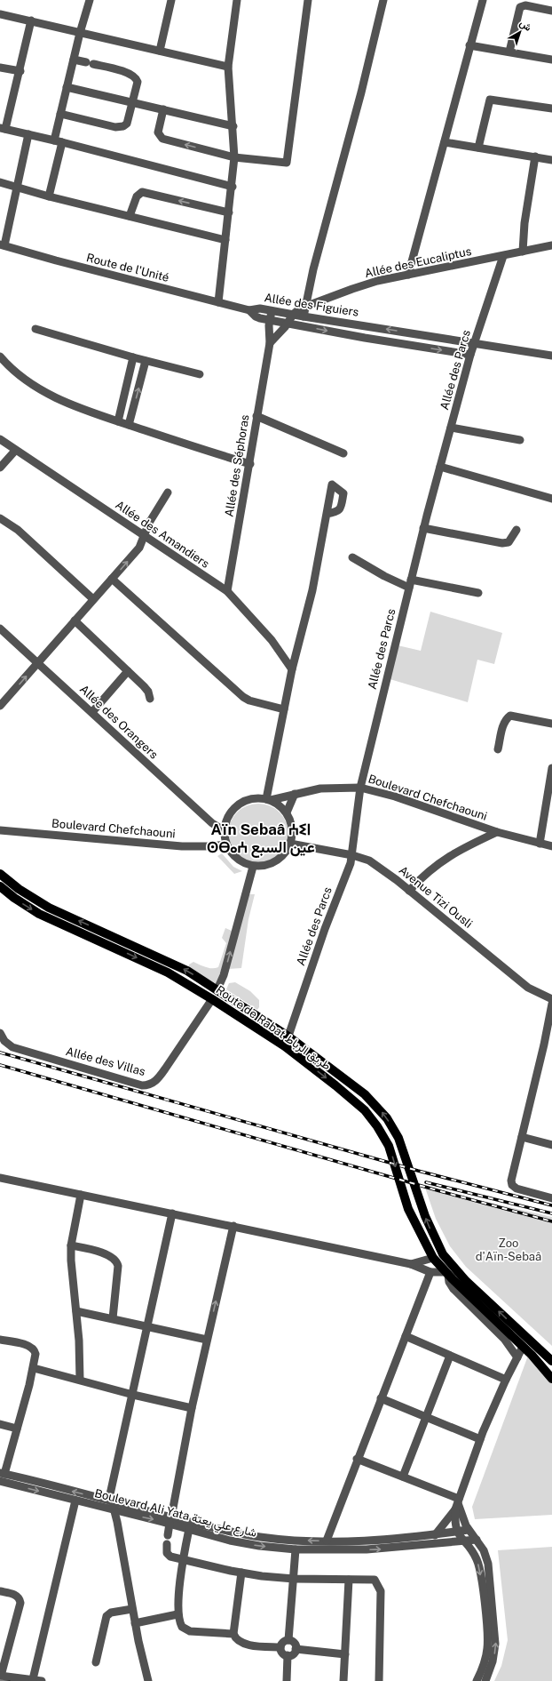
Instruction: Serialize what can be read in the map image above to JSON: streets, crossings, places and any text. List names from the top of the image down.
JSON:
{
  "streets": {
    "main road": ["Route de Rabat طريق الرباط"],
    "street": [
      "Allée des Eucaliptus",
      "Route de l'Unité",
      "Allée des Figuiers",
      "Allée des Parcs",
      "Allée des Séphoras",
      "Allée des Amandiers",
      "Allée des Orangers",
      "Boulevard Chefchaouni",
      "Avenue Tizi Ousli",
      "Allée des Villas",
      "Boulevard Ali Yata شارع علي يعتة"
    ]
  },
  "crossings": [
    ["Allée des Eucaliptus", "Allée des Figuiers"],
    ["Allée des Eucaliptus", "Allée des Parcs"],
    ["Route de l'Unité", "Allée des Figuiers"],
    ["Allée des Figuiers", "Allée des Parcs"],
    ["Allée des Figuiers", "Allée des Séphoras"],
    ["Allée des Parcs", "Boulevard Chefchaouni"],
    ["Allée des Parcs", "Avenue Tizi Ousli"],
    ["Allée des Parcs", "Route de Rabat طريق الرباط"],
    ["Allée des Séphoras", "Allée des Amandiers"],
    ["Allée des Orangers", "Boulevard Chefchaouni"],
    ["Allée des Orangers", "Avenue Tizi Ousli"],
    ["Boulevard Chefchaouni", "Avenue Tizi Ousli"],
    ["Route de Rabat طريق الرباط", "Allée des Villas"]
  ],
  "districts": ["Aïn Sebaâ ⵄⵉⵏ ⵙⴱⴰⵄ عين السبع"],
  "parks": ["Zoo d'Aïn-Sebaâ"],
  "north": "top right"
}
